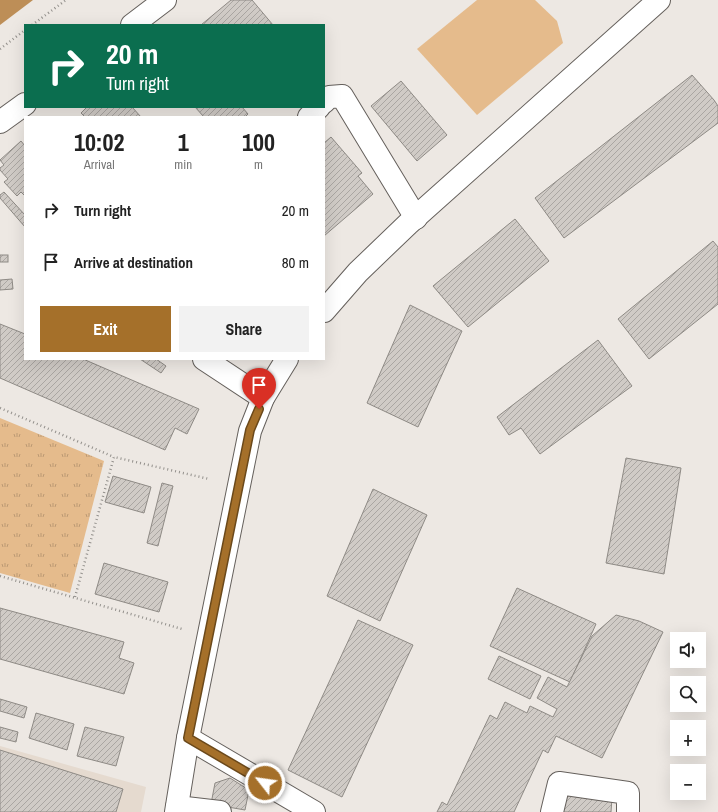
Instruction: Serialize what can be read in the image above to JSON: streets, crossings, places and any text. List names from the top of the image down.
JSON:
{
  "page": {
    "turn": ["20 m", "Turn right"],
    "eta": [
      "10:02",
      "Arrival",
      "1",
      "min",
      "100",
      "m"
    ],
    "list": [
      {
        "name": "Turn right",
        "value": "20 m"
      },
      {
        "name": "Arrive at destination",
        "value": "80 m"
      }
    ],
    "buttons": ["Exit", "Share"],
    "map_buttons": ["+", "−"]
  }
}
